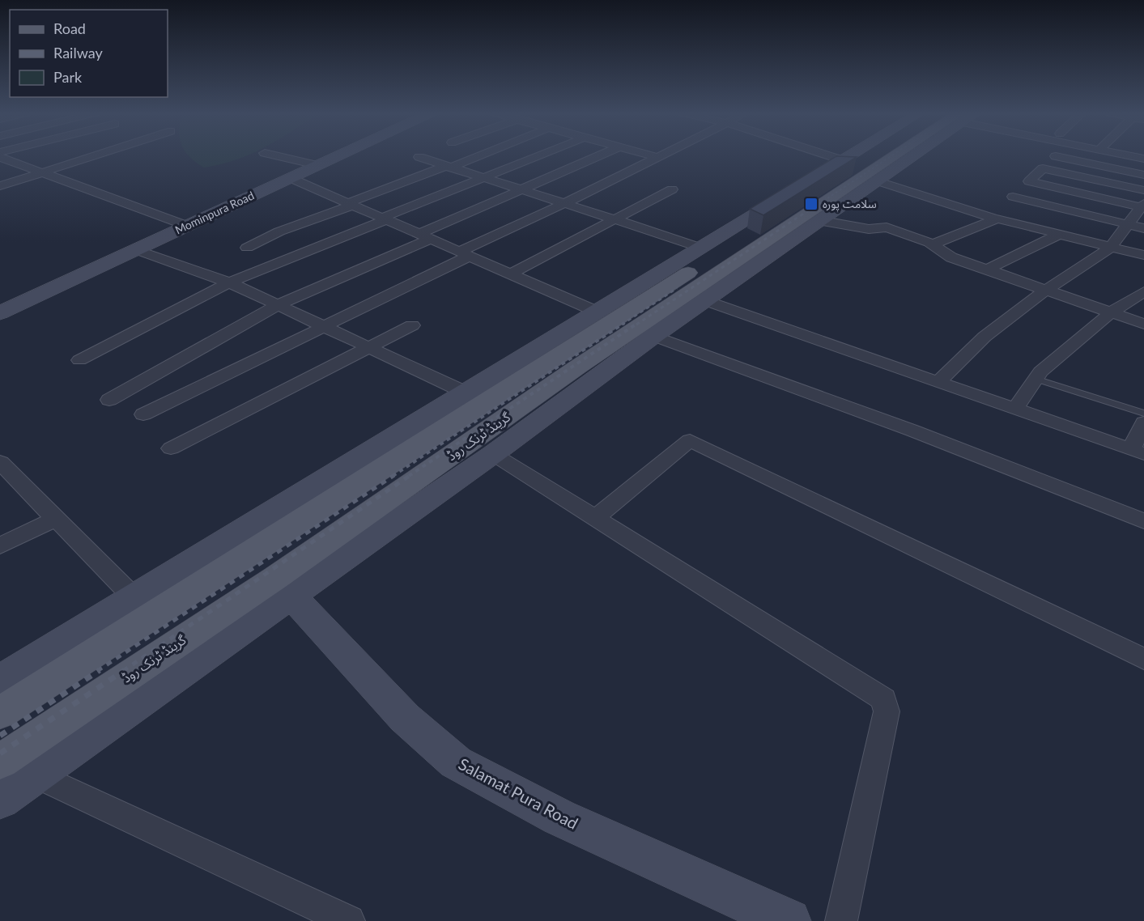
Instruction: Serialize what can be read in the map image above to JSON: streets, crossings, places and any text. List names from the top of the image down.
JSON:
{
  "streets": {
    "main road": ["گرینڈ ٹرنک روڈ"],
    "street": ["Mominpura Road", "Salamat Pura Road"]
  },
  "crossings": [
    ["گرینڈ ٹرنک روڈ", "Salamat Pura Road"]
  ],
  "places": {
    "transit": ["سلامت پورہ"]
  },
  "legend": ["Road", "Railway", "Park"]
}
